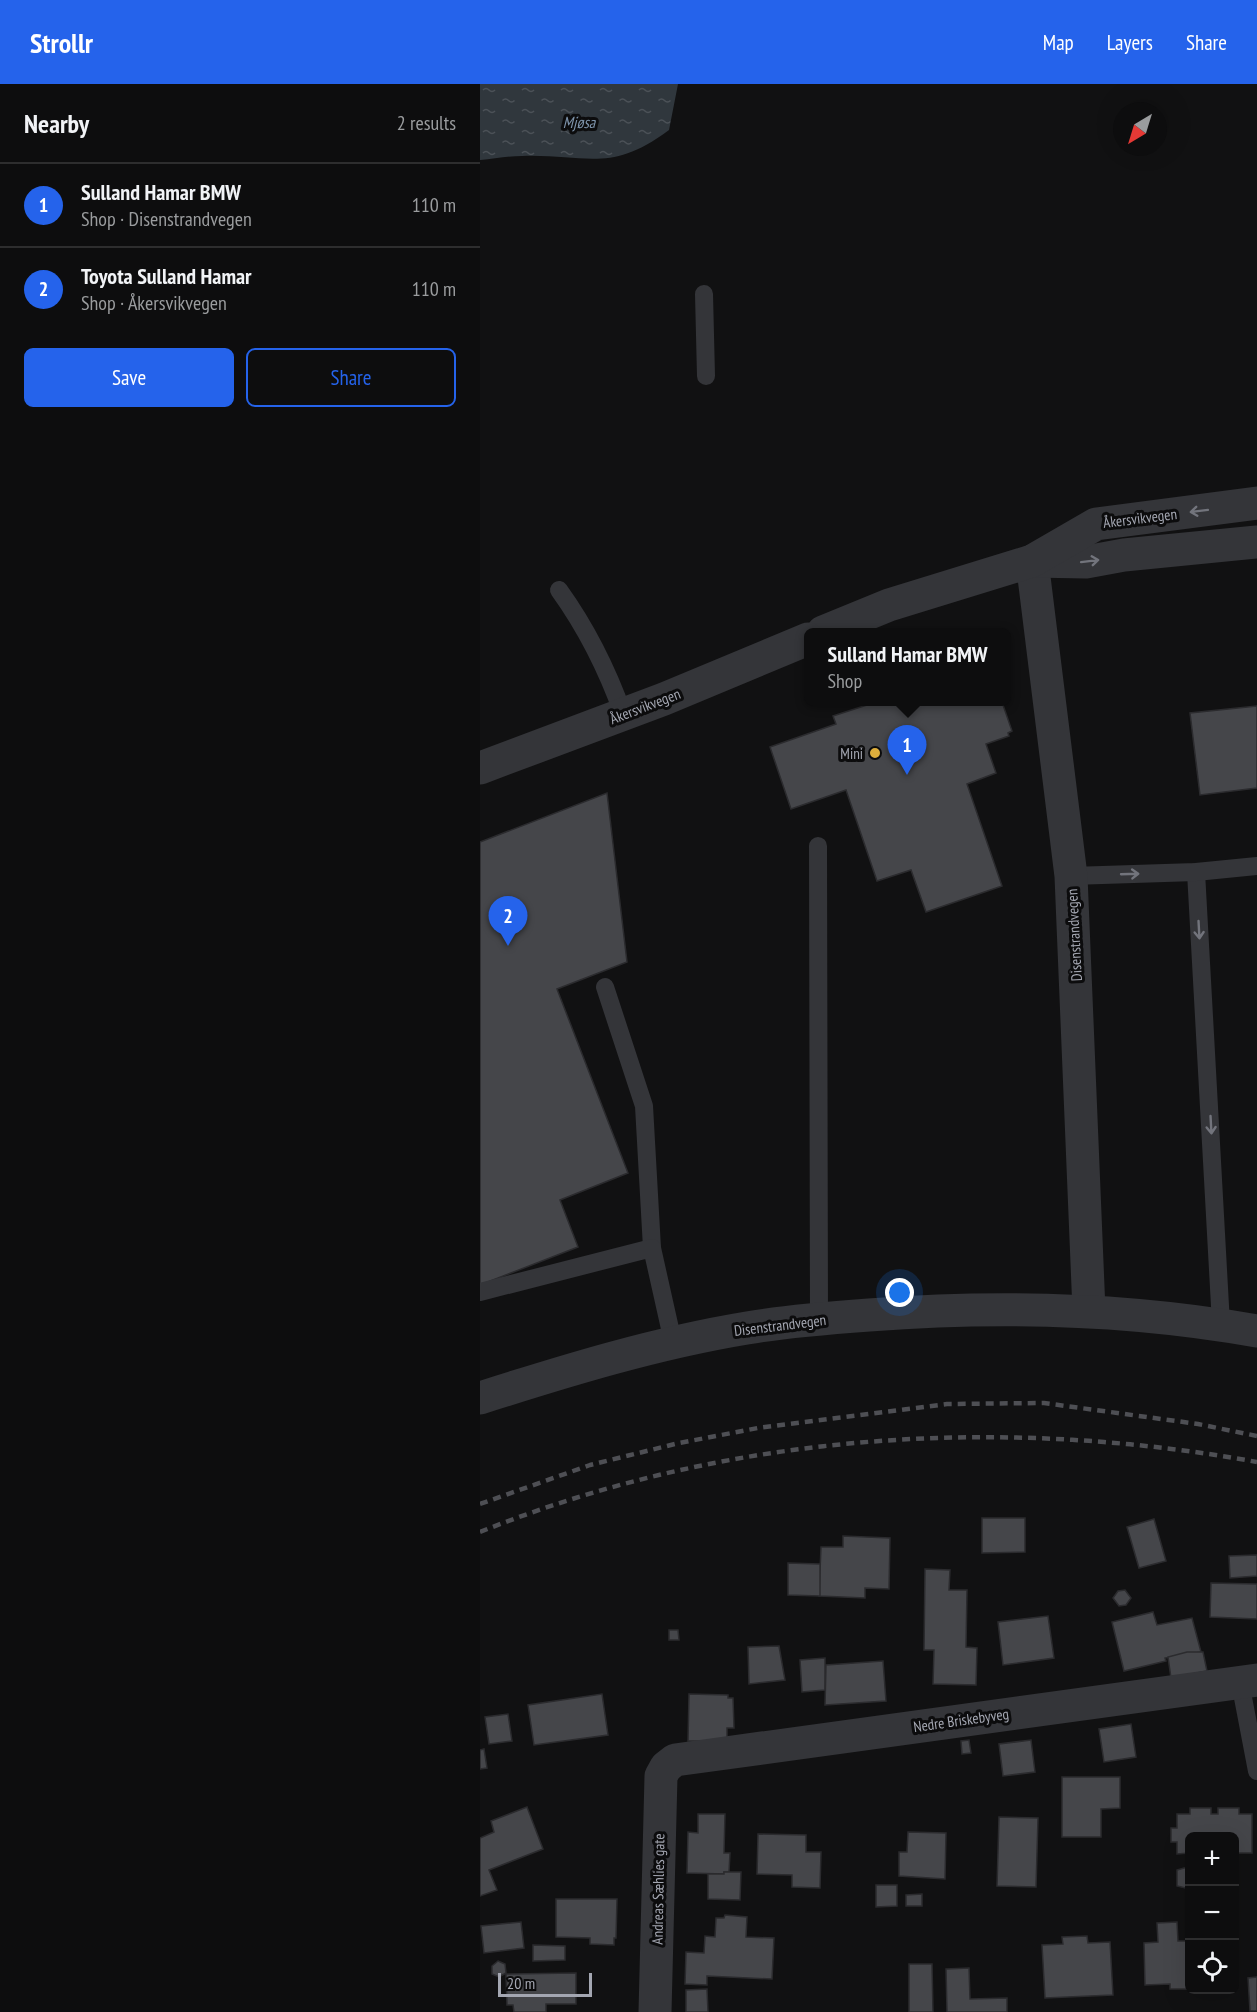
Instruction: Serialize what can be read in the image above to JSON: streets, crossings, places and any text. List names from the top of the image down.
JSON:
{
  "streets": {
    "street": [
      "Åkersvikvegen",
      "Disenstrandvegen",
      "Nedre Briskebyveg",
      "Andreas Sæhlies gate"
    ]
  },
  "crossings": [
    ["Åkersvikvegen", "Disenstrandvegen"],
    ["Nedre Briskebyveg", "Andreas Sæhlies gate"]
  ],
  "water": ["Mjøsa"],
  "places": ["Mini"],
  "scale_bar": "20 m",
  "north": "bottom left",
  "page": {
    "header": "Strollr",
    "nav": ["Map", "Layers", "Share"],
    "heading": ["Nearby", "2 results"],
    "list": [
      {
        "mark": "1",
        "name": "Sulland Hamar BMW",
        "note": "Shop · Disenstrandvegen",
        "value": "110 m"
      },
      {
        "mark": "2",
        "name": "Toyota Sulland Hamar",
        "note": "Shop · Åkersvikvegen",
        "value": "110 m"
      }
    ],
    "buttons": ["Save", "Share"],
    "popup": ["Sulland Hamar BMW", "Shop"],
    "pins": ["1", "2"],
    "map_buttons": ["+", "−"],
    "scale": "20 m"
  }
}
